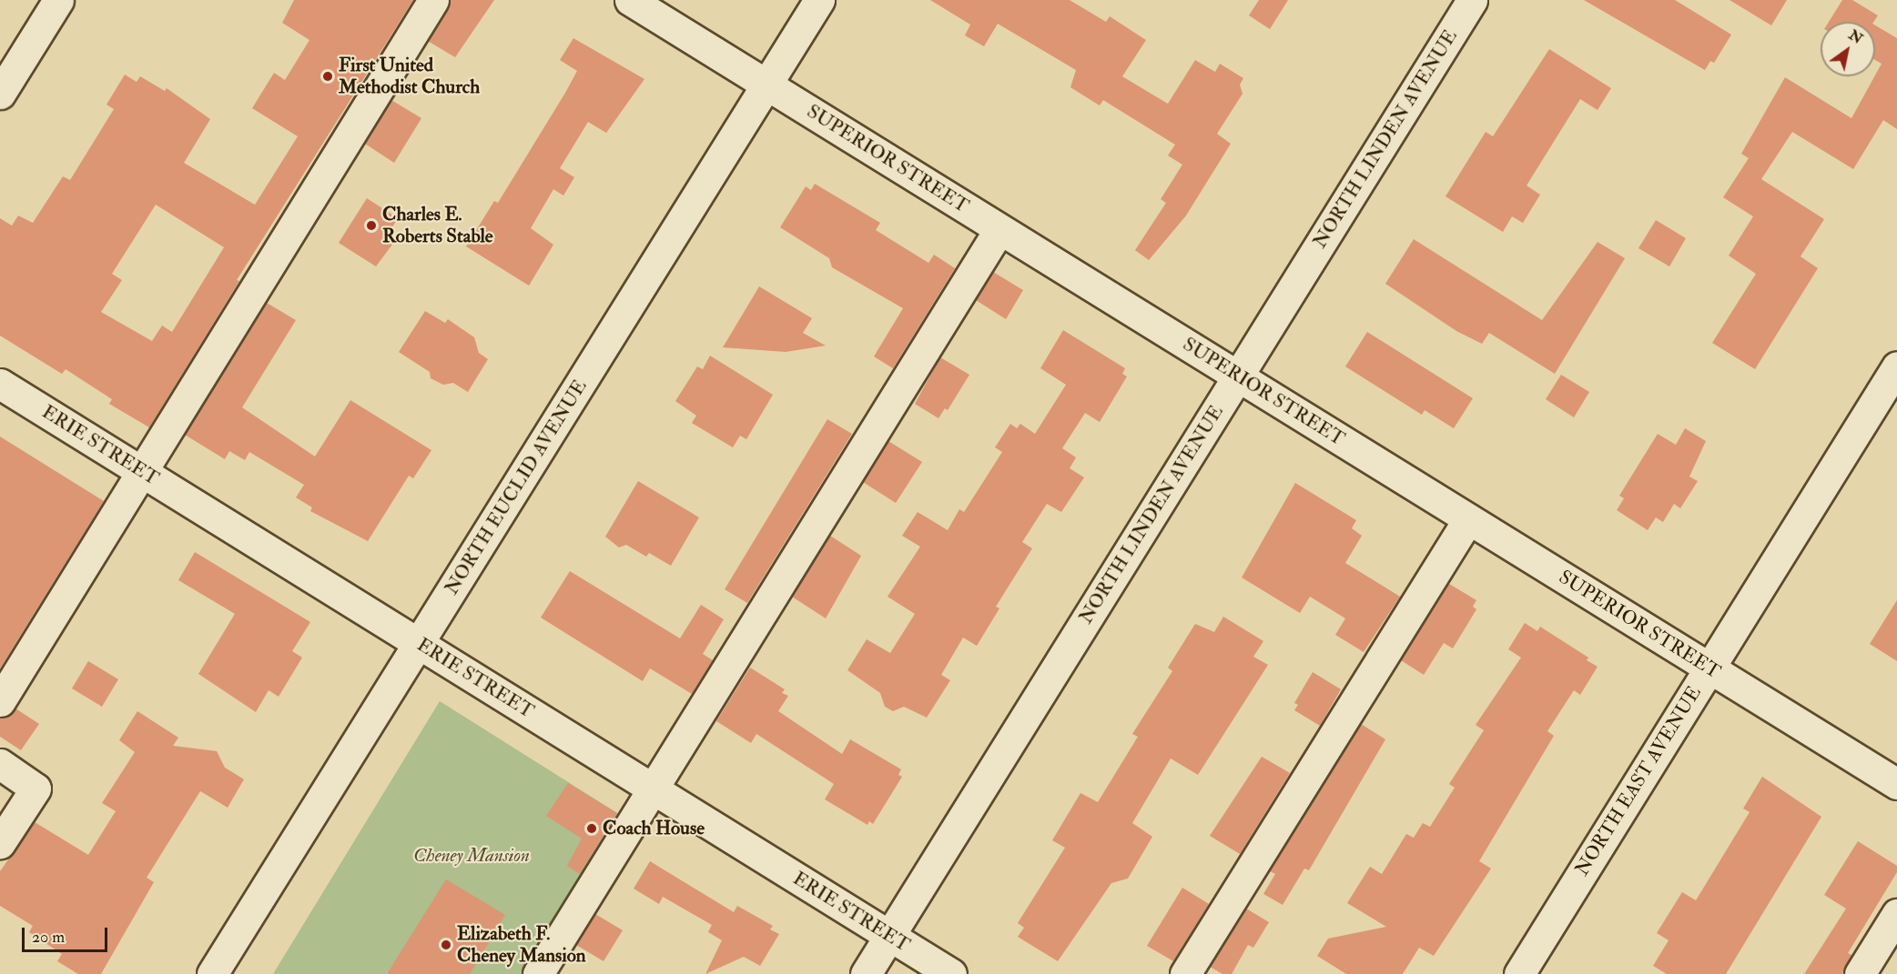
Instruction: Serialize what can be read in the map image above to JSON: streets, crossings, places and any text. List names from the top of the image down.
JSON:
{
  "streets": {
    "street": [
      "NORTH LINDEN AVENUE",
      "SUPERIOR STREET",
      "ERIE STREET",
      "NORTH EUCLID AVENUE",
      "NORTH EAST AVENUE"
    ]
  },
  "crossings": [
    ["NORTH LINDEN AVENUE", "SUPERIOR STREET"],
    ["NORTH LINDEN AVENUE", "ERIE STREET"],
    ["SUPERIOR STREET", "NORTH EUCLID AVENUE"],
    ["SUPERIOR STREET", "NORTH EAST AVENUE"],
    ["ERIE STREET", "NORTH EUCLID AVENUE"]
  ],
  "parks": ["Cheney Mansion"],
  "places": [
    "First United Methodist Church",
    "Charles E. Roberts Stable",
    "Coach House",
    "Elizabeth F. Cheney Mansion"
  ],
  "scale_bar": "20 m",
  "north": "top right"
}
